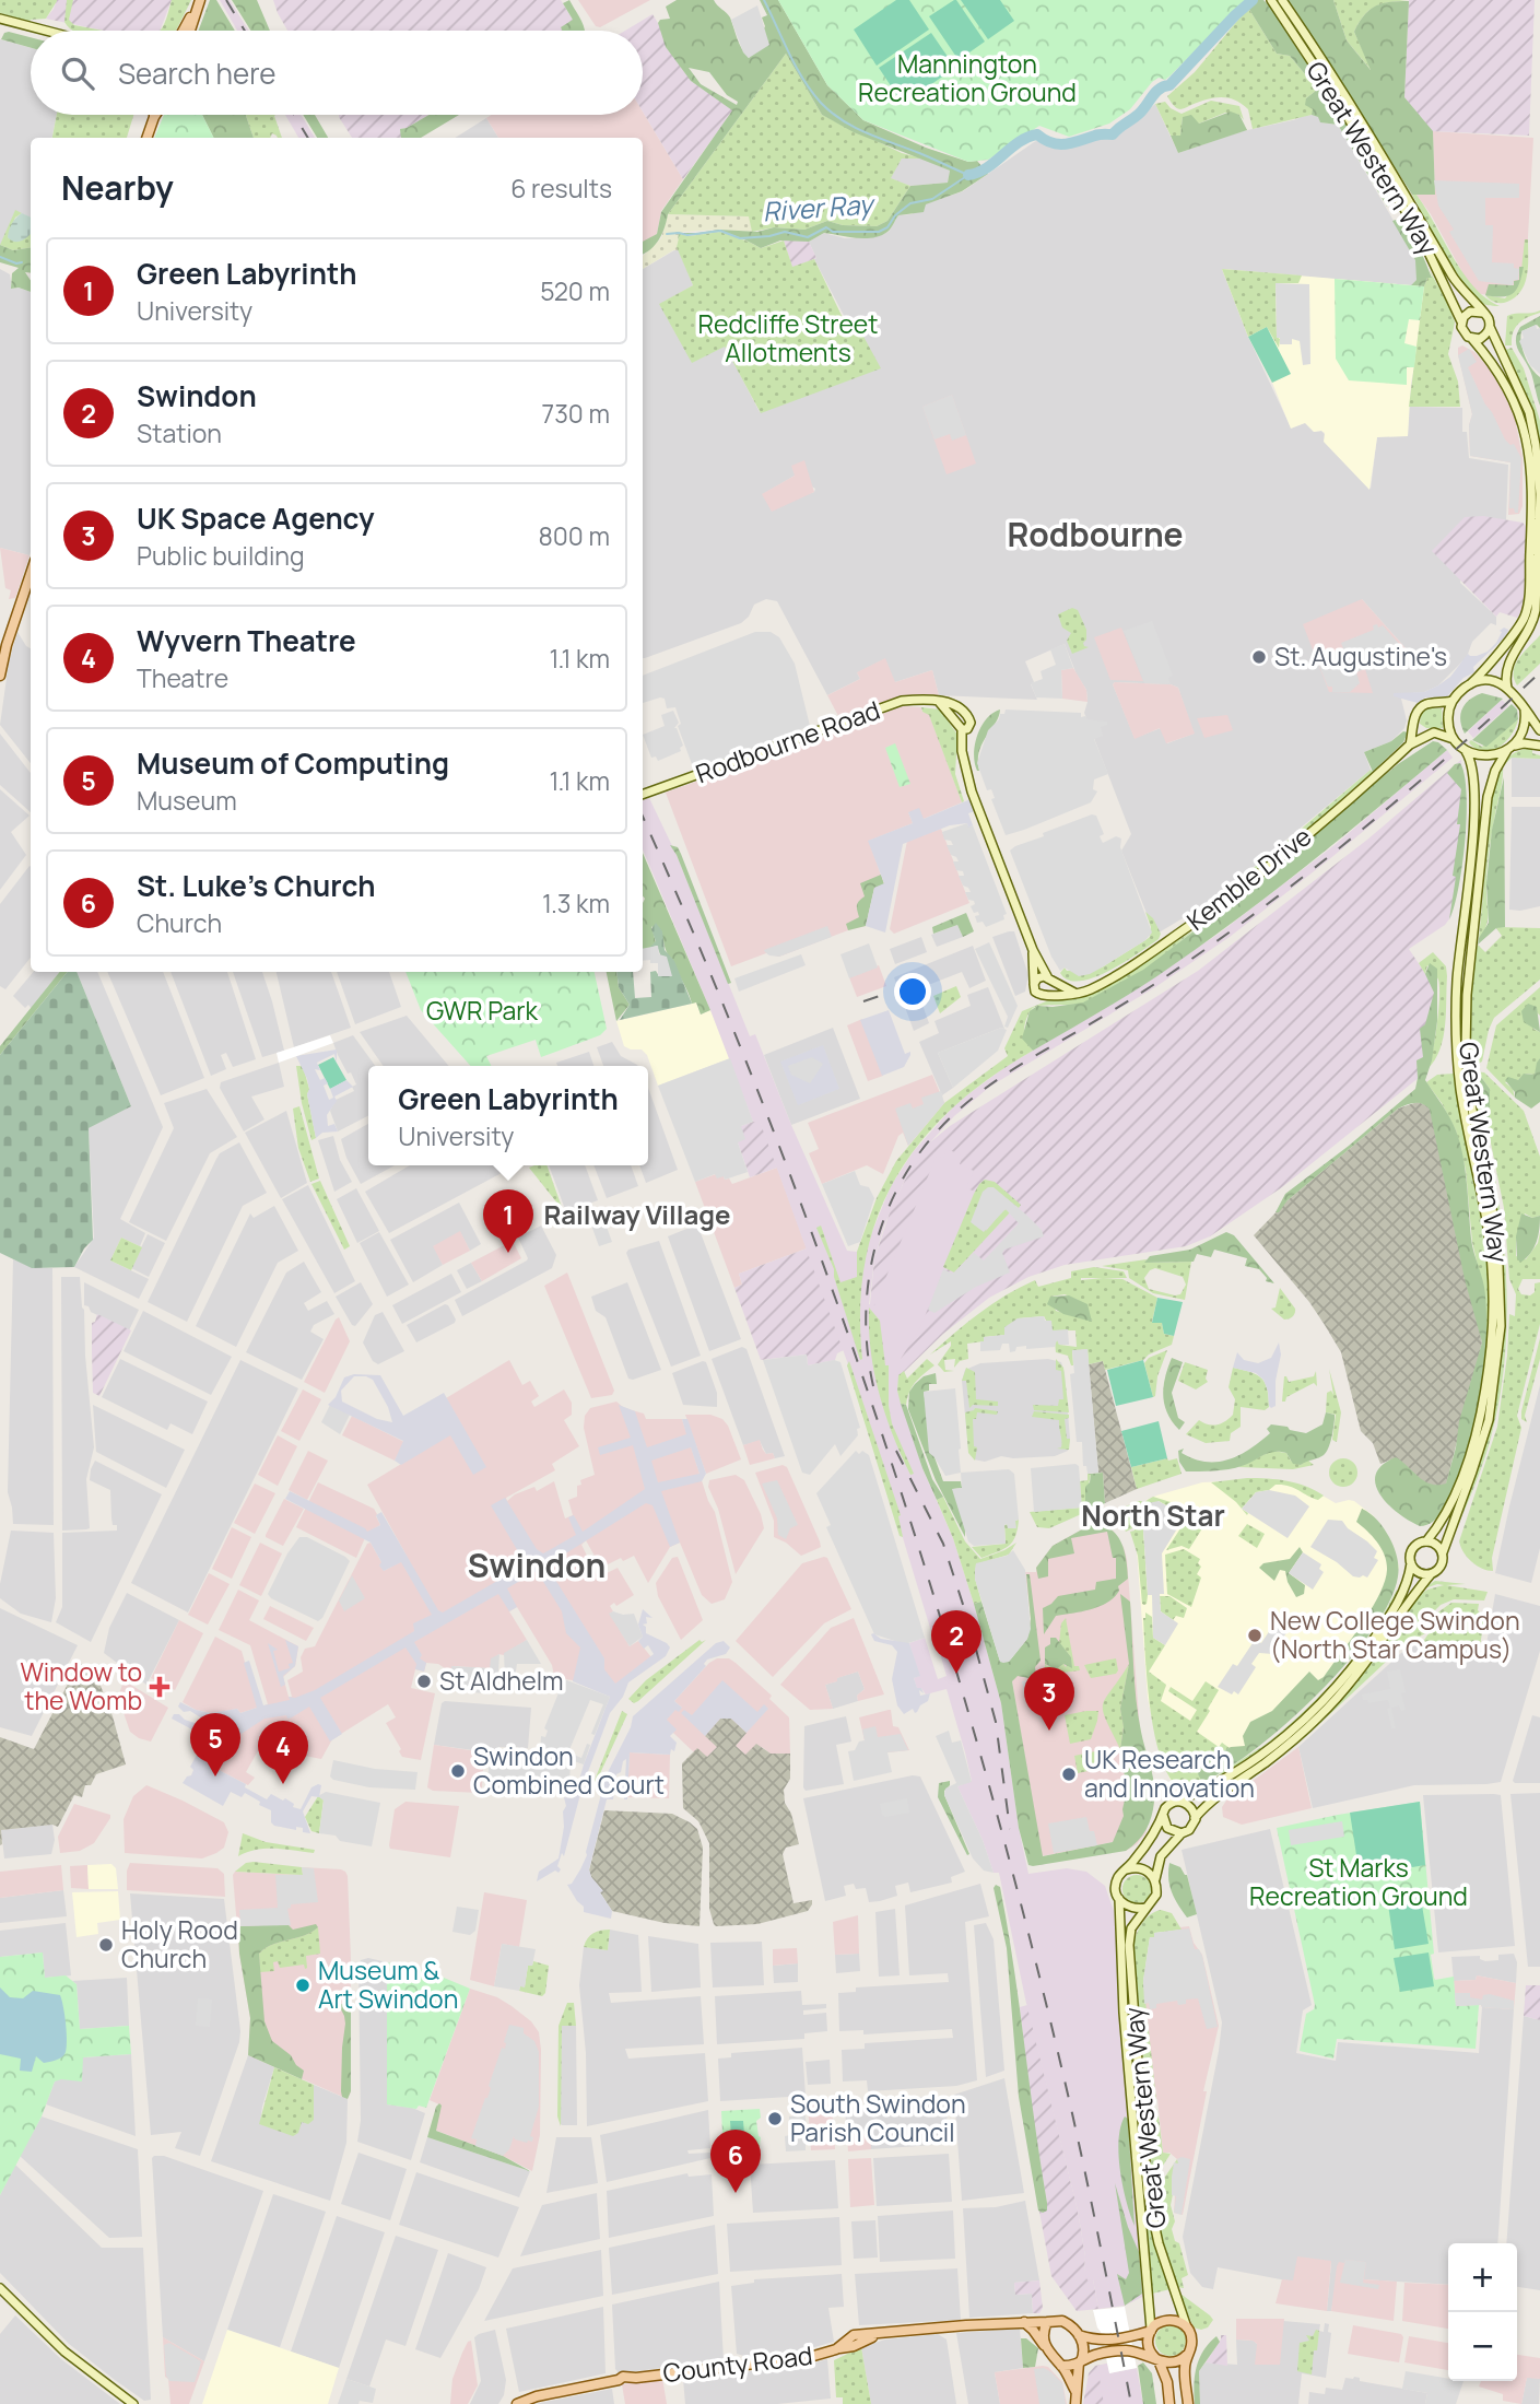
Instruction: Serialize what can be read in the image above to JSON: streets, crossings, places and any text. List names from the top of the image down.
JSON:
{
  "streets": {
    "main road": [
      "Great Western Way",
      "Rodbourne Road",
      "Kemble Drive",
      "County Road"
    ]
  },
  "crossings": [
    ["Great Western Way", "Kemble Drive"]
  ],
  "districts": [
    "Rodbourne",
    "Railway Village",
    "North Star",
    "Swindon"
  ],
  "water": ["River Ray"],
  "parks": [
    "Mannington Recreation Ground",
    "Redcliffe Street Allotments",
    "GWR Park",
    "St Marks Recreation Ground"
  ],
  "places": {
    "other": [
      "St. Augustine's",
      "New College Swindon (North Star Campus)",
      "St Aldhelm",
      "Swindon Combined Court",
      "UK Research and Innovation",
      "Holy Rood Church",
      "Museum & Art Swindon",
      "South Swindon Parish Council"
    ],
    "health": ["Window to the Womb"]
  },
  "page": {
    "search": "Search here",
    "heading": ["Nearby", "6 results"],
    "list": [
      {
        "mark": "1",
        "name": "Green Labyrinth",
        "note": "University",
        "value": "520 m"
      },
      {
        "mark": "2",
        "name": "Swindon",
        "note": "Station",
        "value": "730 m"
      },
      {
        "mark": "3",
        "name": "UK Space Agency",
        "note": "Public building",
        "value": "800 m"
      },
      {
        "mark": "4",
        "name": "Wyvern Theatre",
        "note": "Theatre",
        "value": "1.1 km"
      },
      {
        "mark": "5",
        "name": "Museum of Computing",
        "note": "Museum",
        "value": "1.1 km"
      },
      {
        "mark": "6",
        "name": "St. Luke's Church",
        "note": "Church",
        "value": "1.3 km"
      }
    ],
    "popup": ["Green Labyrinth", "University"],
    "pins": [
      "1",
      "2",
      "3",
      "5",
      "4",
      "6"
    ],
    "map_buttons": ["+", "−"]
  }
}
